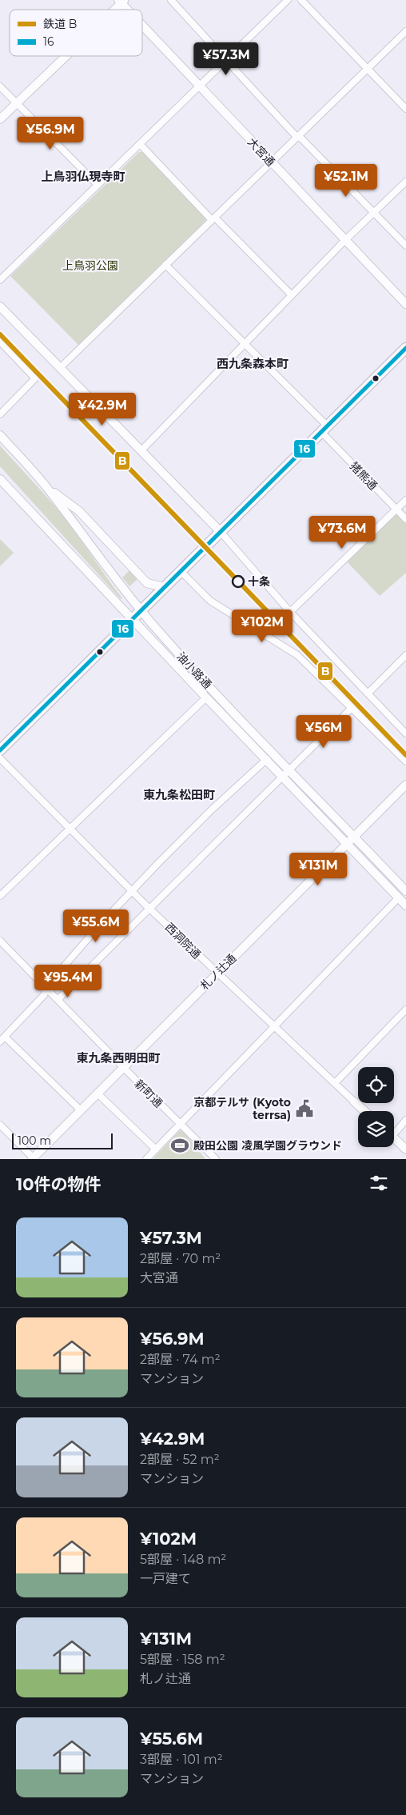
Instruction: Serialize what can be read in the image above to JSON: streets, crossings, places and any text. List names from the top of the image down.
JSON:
{
  "streets": {
    "street": [
      "大宮通",
      "猪熊通",
      "油小路通",
      "西洞院通",
      "札ノ辻通",
      "新町通"
    ]
  },
  "crossings": [
    ["油小路通", "札ノ辻通"],
    ["西洞院通", "札ノ辻通"],
    ["札ノ辻通", "新町通"]
  ],
  "districts": [
    "上鳥羽仏現寺町",
    "西九条森本町",
    "東九条松田町",
    "東九条西明田町"
  ],
  "parks": ["上鳥羽公園"],
  "places": {
    "other": ["十条"],
    "public building": ["京都テルサ (Kyoto terrsa)"],
    "sports": ["殿田公園 凌風学園グラウンド"]
  },
  "lines": ["rail line B", "transit line 16"],
  "legend": ["鉄道 B", "16"],
  "scale_bar": "100 m",
  "page": {
    "price": [
      "¥57.3M",
      "¥56.9M",
      "¥52.1M",
      "¥42.9M",
      "¥73.6M",
      "¥102M",
      "¥56M",
      "¥131M",
      "¥55.6M",
      "¥95.4M"
    ],
    "scale": "100 m",
    "heading": "10件の物件",
    "list": [
      {
        "name": "¥57.3M",
        "note": "2部屋 · 70 m² · 大宮通"
      },
      {
        "name": "¥56.9M",
        "note": "2部屋 · 74 m² · マンション"
      },
      {
        "name": "¥42.9M",
        "note": "2部屋 · 52 m² · マンション"
      },
      {
        "name": "¥102M",
        "note": "5部屋 · 148 m² · 一戸建て"
      },
      {
        "name": "¥131M",
        "note": "5部屋 · 158 m² · 札ノ辻通"
      },
      {
        "name": "¥55.6M",
        "note": "3部屋 · 101 m² · マンション"
      }
    ]
  }
}
